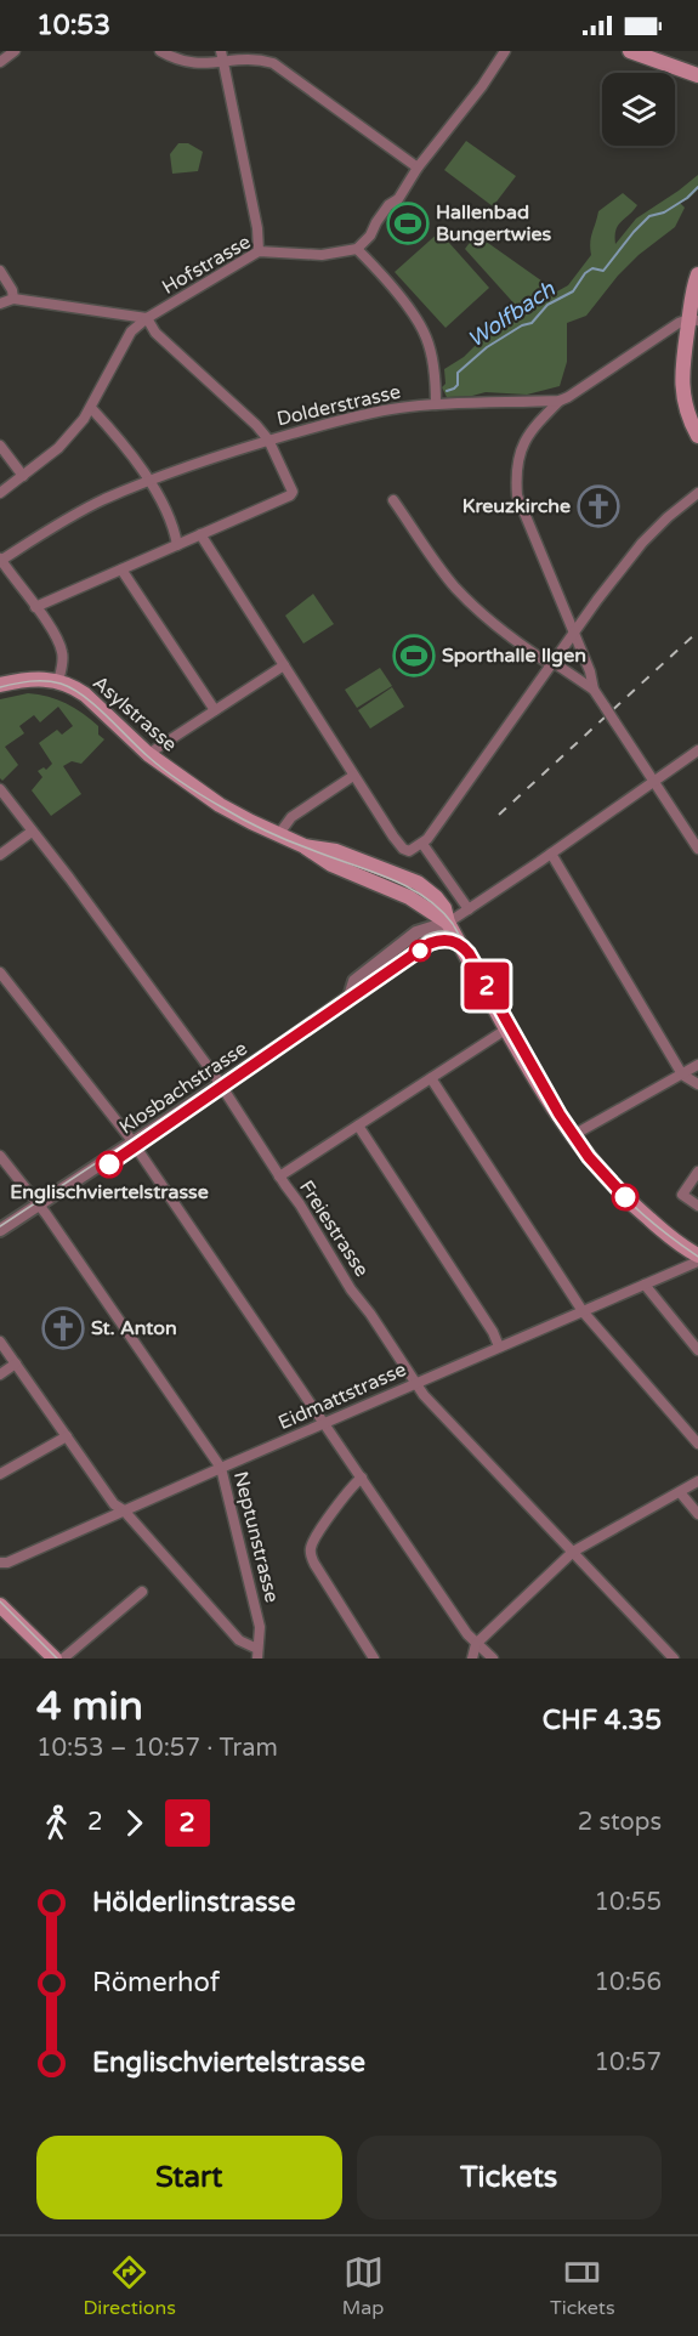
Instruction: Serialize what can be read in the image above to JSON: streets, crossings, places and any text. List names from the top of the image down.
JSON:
{
  "streets": {
    "main road": ["Asylstrasse"],
    "street": [
      "Hofstrasse",
      "Dolderstrasse",
      "Klosbachstrasse",
      "Freiestrasse",
      "Eidmattstrasse",
      "Neptunstrasse"
    ]
  },
  "crossings": [
    ["Asylstrasse", "Klosbachstrasse"],
    ["Asylstrasse", "Eidmattstrasse"],
    ["Klosbachstrasse", "Freiestrasse"],
    ["Klosbachstrasse", "Neptunstrasse"],
    ["Freiestrasse", "Eidmattstrasse"],
    ["Eidmattstrasse", "Neptunstrasse"]
  ],
  "water": ["Wolfbach"],
  "places": {
    "sports": ["Hallenbad Bungertwies", "Sporthalle Ilgen"],
    "church": ["Kreuzkirche", "St. Anton"],
    "other": ["Englischviertelstrasse"]
  },
  "lines": ["tram line 2"],
  "page": {
    "status": "10:53",
    "on_map": "2",
    "heading": ["4 min", "10:53 – 10:57 · Tram", "CHF 4.35"],
    "legs": ["2", "2", "2 stops"],
    "list": [
      {
        "name": "Hölderlinstrasse",
        "value": "10:55"
      },
      {
        "name": "Römerhof",
        "value": "10:56"
      },
      {
        "name": "Englischviertelstrasse",
        "value": "10:57"
      }
    ],
    "buttons": ["Start", "Tickets"],
    "tabs": ["Directions", "Map", "Tickets"]
  }
}
